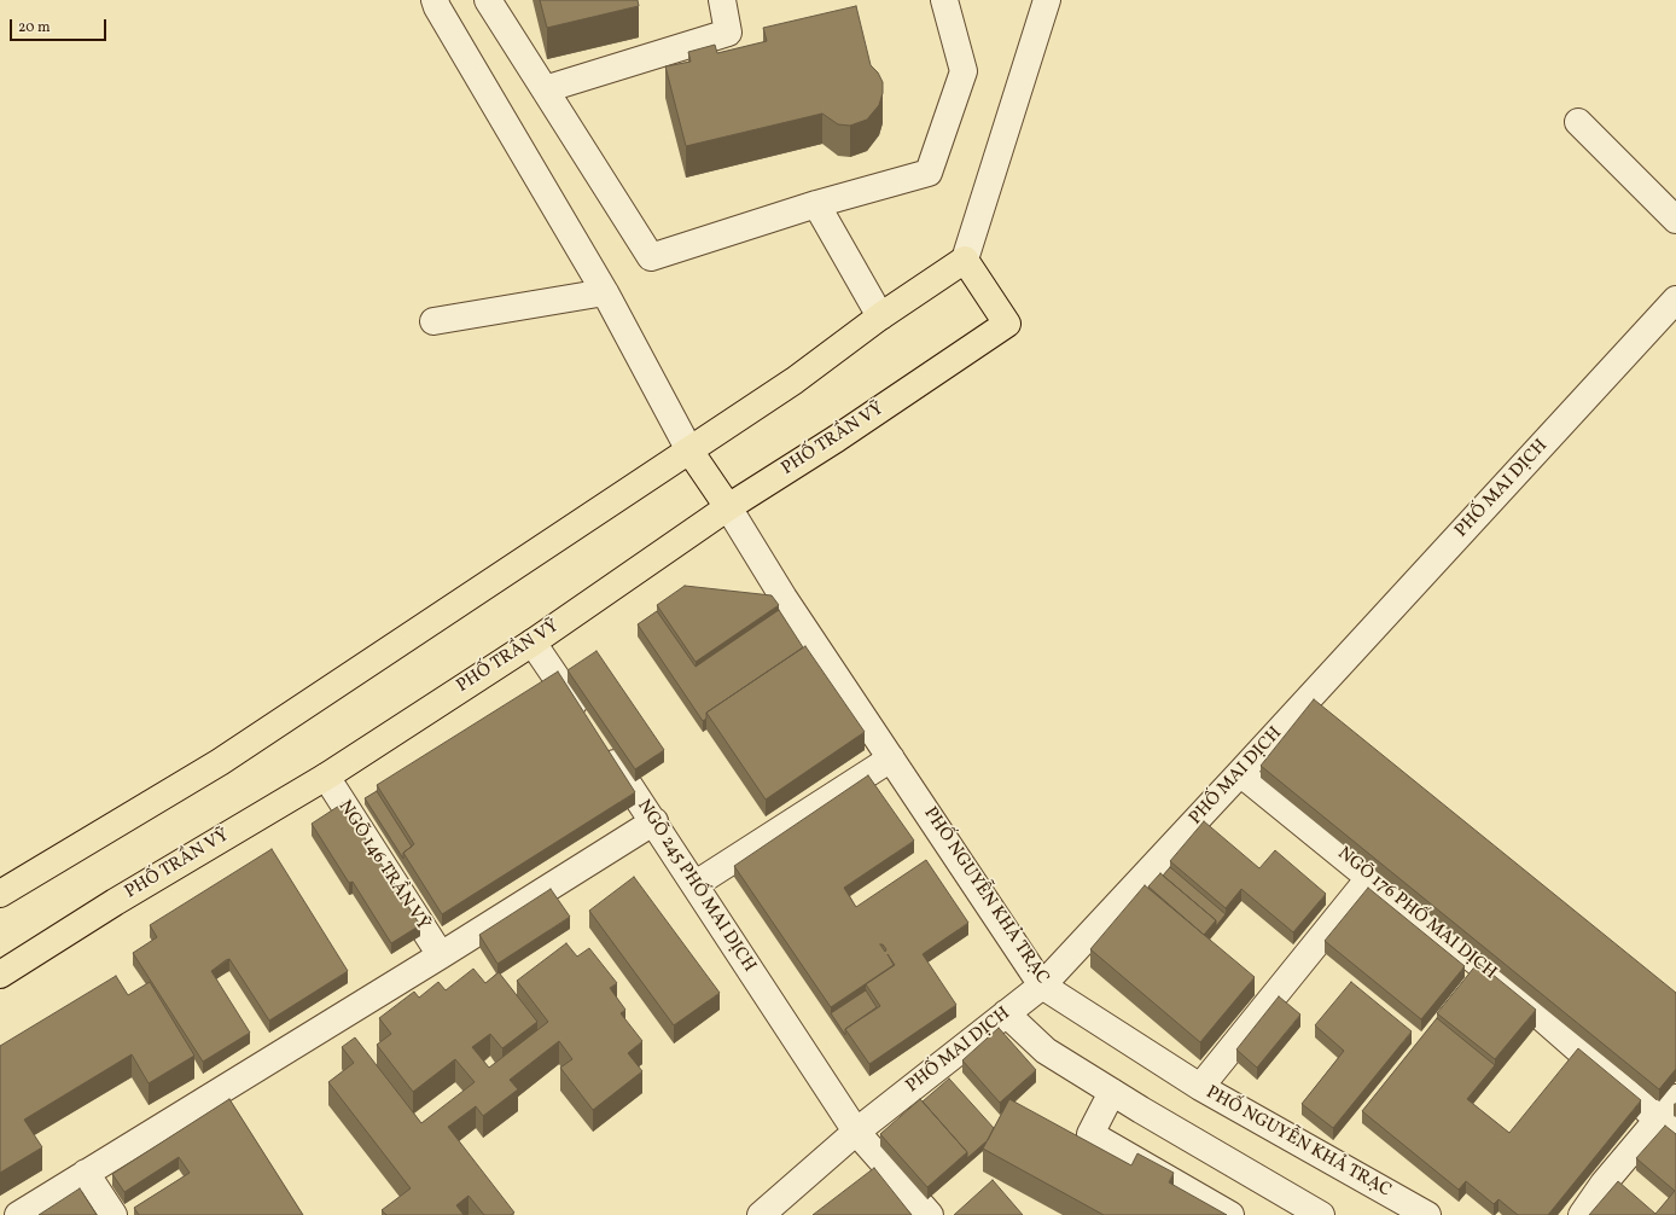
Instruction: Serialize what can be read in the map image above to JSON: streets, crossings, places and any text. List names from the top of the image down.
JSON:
{
  "streets": {
    "main road": ["PHỐ TRẦN VỸ"],
    "street": [
      "PHỐ MAI DỊCH",
      "NGÕ 146 TRẦN VỸ",
      "NGÕ 245 PHỐ MAI DỊCH",
      "PHỐ NGUYỄN KHẢ TRẠC",
      "NGÕ 176 PHỐ MAI DỊCH"
    ]
  },
  "crossings": [
    ["PHỐ TRẦN VỸ", "NGÕ 146 TRẦN VỸ"],
    ["PHỐ TRẦN VỸ", "PHỐ NGUYỄN KHẢ TRẠC"],
    ["PHỐ MAI DỊCH", "NGÕ 245 PHỐ MAI DỊCH"],
    ["PHỐ MAI DỊCH", "PHỐ NGUYỄN KHẢ TRẠC"],
    ["PHỐ MAI DỊCH", "NGÕ 176 PHỐ MAI DỊCH"]
  ],
  "scale_bar": "20 m"
}
